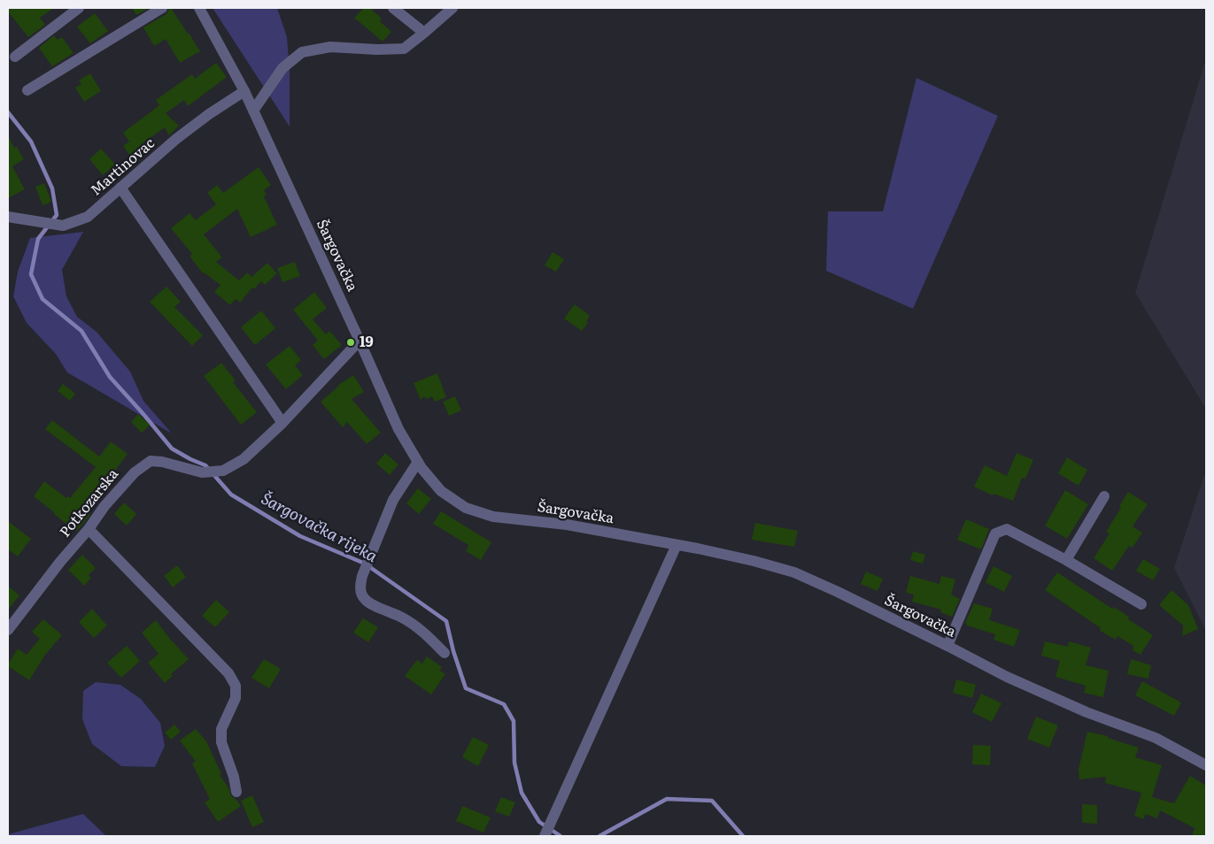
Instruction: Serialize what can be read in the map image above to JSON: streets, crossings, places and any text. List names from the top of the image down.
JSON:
{
  "streets": {
    "street": ["Martinovac", "Šargovačka", "Potkozarska"]
  },
  "crossings": [
    ["Martinovac", "Šargovačka"],
    ["Šargovačka", "Potkozarska"]
  ],
  "water": ["Šargovačka rijeka"],
  "places": ["19"]
}
